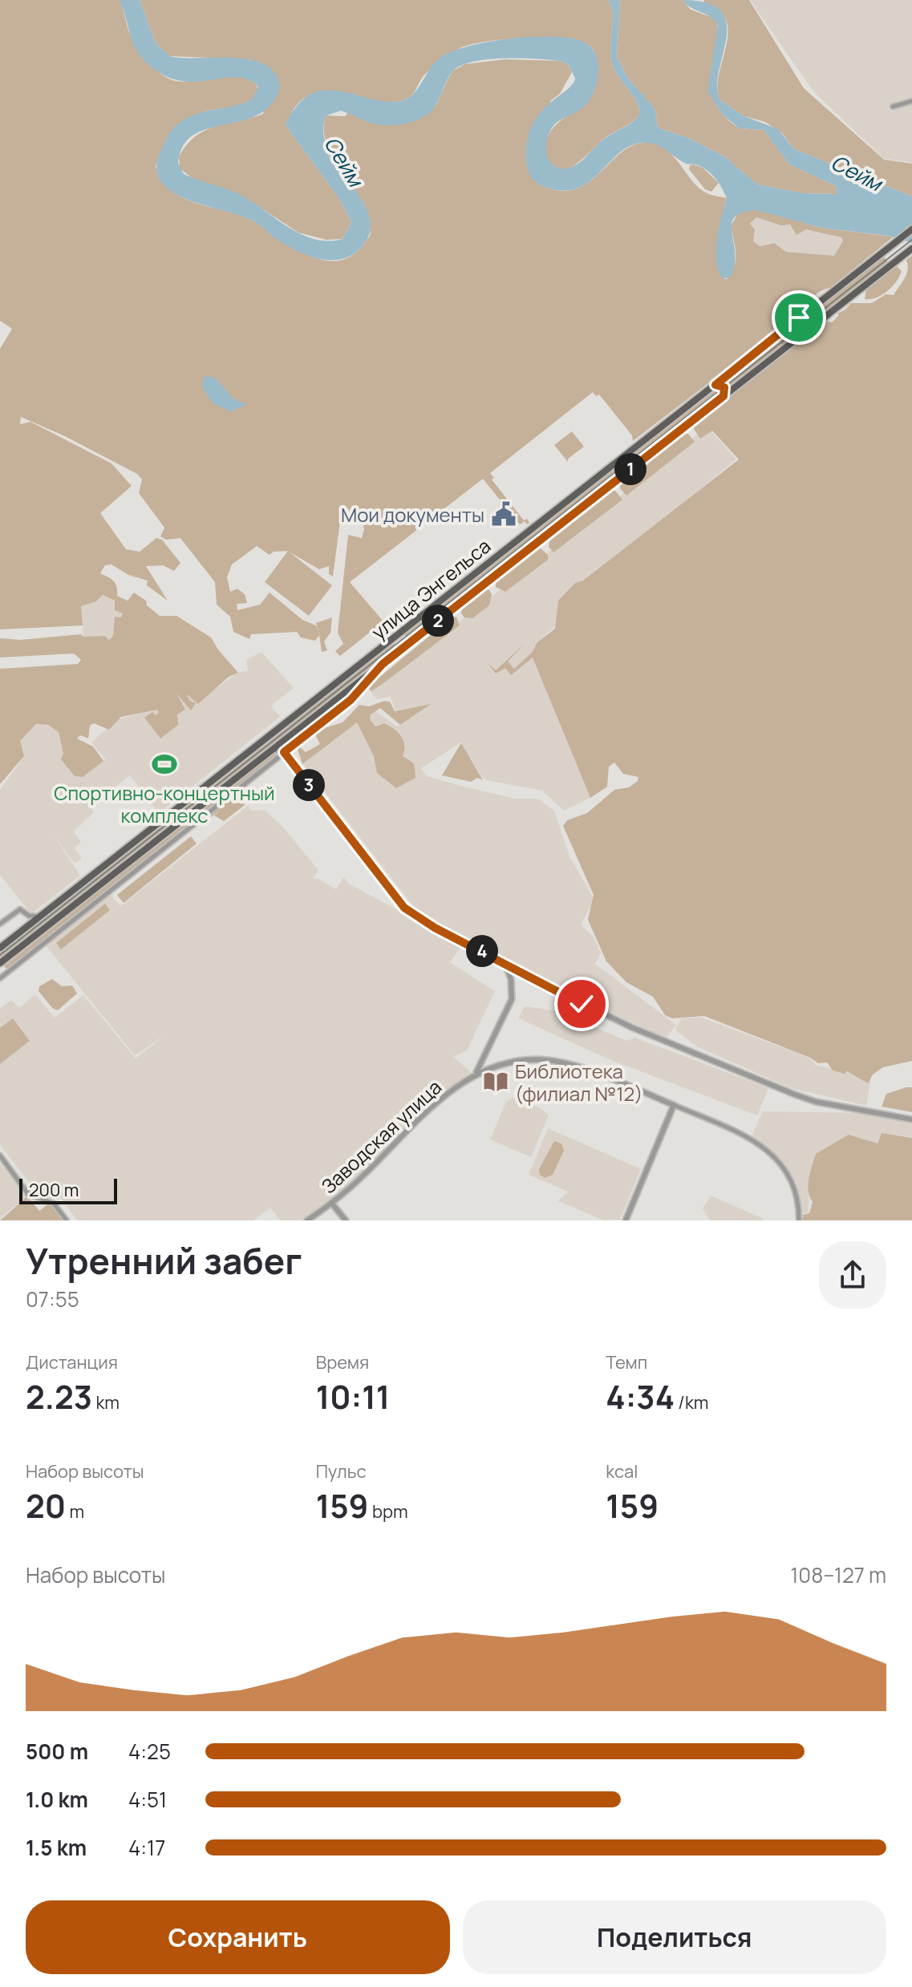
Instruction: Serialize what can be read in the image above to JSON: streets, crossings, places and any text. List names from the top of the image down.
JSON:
{
  "streets": {
    "main road": ["улица Энгельса"],
    "street": ["Заводская улица"]
  },
  "water": ["Сейм"],
  "places": {
    "public building": ["Мои документы"],
    "sports": ["Спортивно-концертный комплекс"],
    "library": ["Библиотека (филиал №12)"]
  },
  "scale_bar": "200 m",
  "page": {
    "pins": [
      "1",
      "2",
      "3",
      "4"
    ],
    "scale": "200 m",
    "heading": ["Утренний забег", "07:55"],
    "stats": [
      ["Дистанция", "2.23 km"],
      ["Время", "10:11"],
      ["Темп", "4:34 /km"],
      ["Набор высоты", "20 m"],
      ["Пульс", "159 bpm"],
      ["kcal", "159"]
    ],
    "chart": ["Набор высоты", "108–127 m"],
    "list": [
      {
        "name": "500 m",
        "note": "4:25"
      },
      {
        "name": "1.0 km",
        "note": "4:51"
      },
      {
        "name": "1.5 km",
        "note": "4:17"
      }
    ],
    "buttons": ["Сохранить", "Поделиться"]
  }
}
